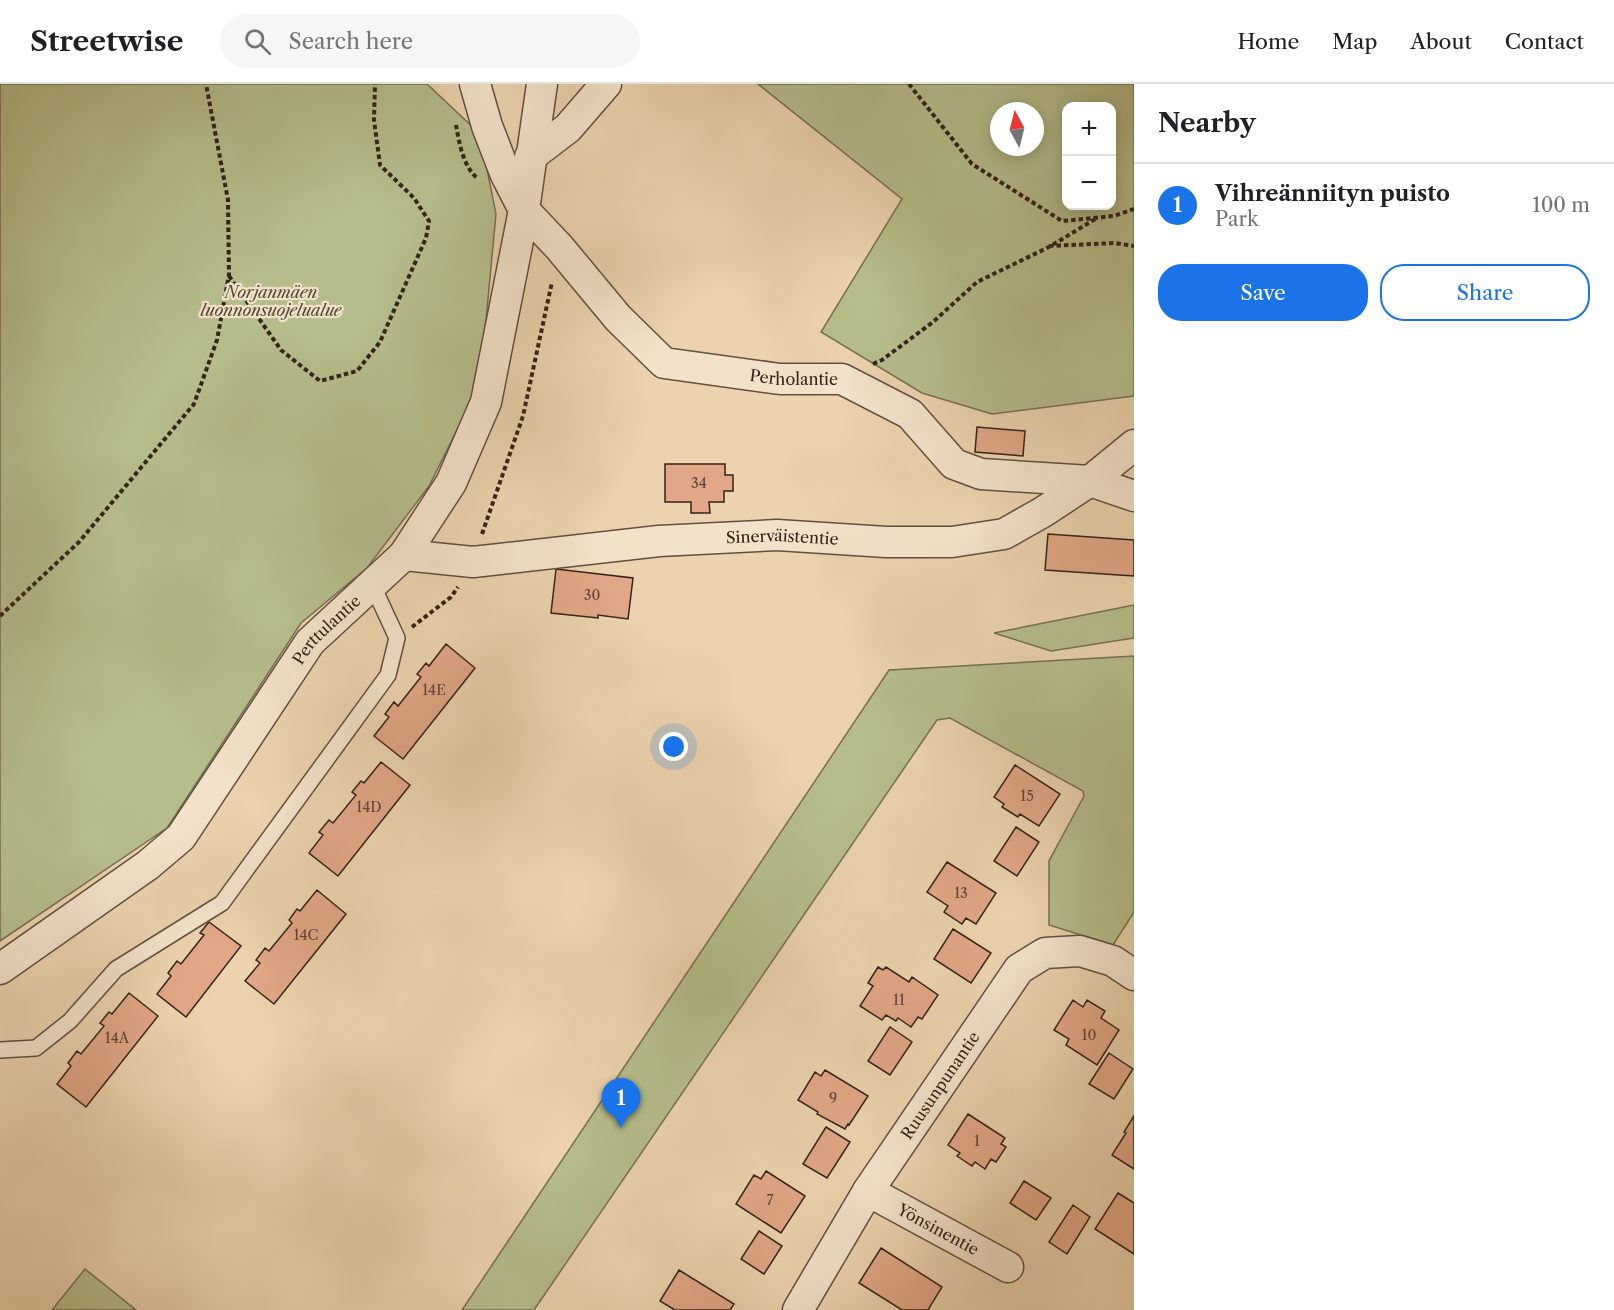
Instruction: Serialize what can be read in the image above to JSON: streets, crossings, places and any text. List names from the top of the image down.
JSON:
{
  "streets": {
    "street": [
      "Perholantie",
      "Sinerväistentie",
      "Perttulantie",
      "Ruusunpunantie",
      "Yönsinentie"
    ]
  },
  "crossings": [
    ["Perholantie", "Sinerväistentie"],
    ["Perholantie", "Perttulantie"],
    ["Sinerväistentie", "Perttulantie"],
    ["Ruusunpunantie", "Yönsinentie"]
  ],
  "parks": ["Norjanmäen luonnonsuojelualue"],
  "house_numbers": [
    "34",
    "30",
    "14E",
    "15",
    "14D",
    "13",
    "14C",
    "11",
    "10",
    "14A",
    "9",
    "1",
    "7"
  ],
  "north": "top",
  "page": {
    "header": "Streetwise",
    "search": "Search here",
    "nav": [
      "Home",
      "Map",
      "About",
      "Contact"
    ],
    "heading": "Nearby",
    "map_buttons": ["+", "−"],
    "list": [
      {
        "mark": "1",
        "name": "Vihreänniityn puisto",
        "note": "Park",
        "value": "100 m"
      }
    ],
    "buttons": ["Save", "Share"],
    "pins": "1"
  }
}
